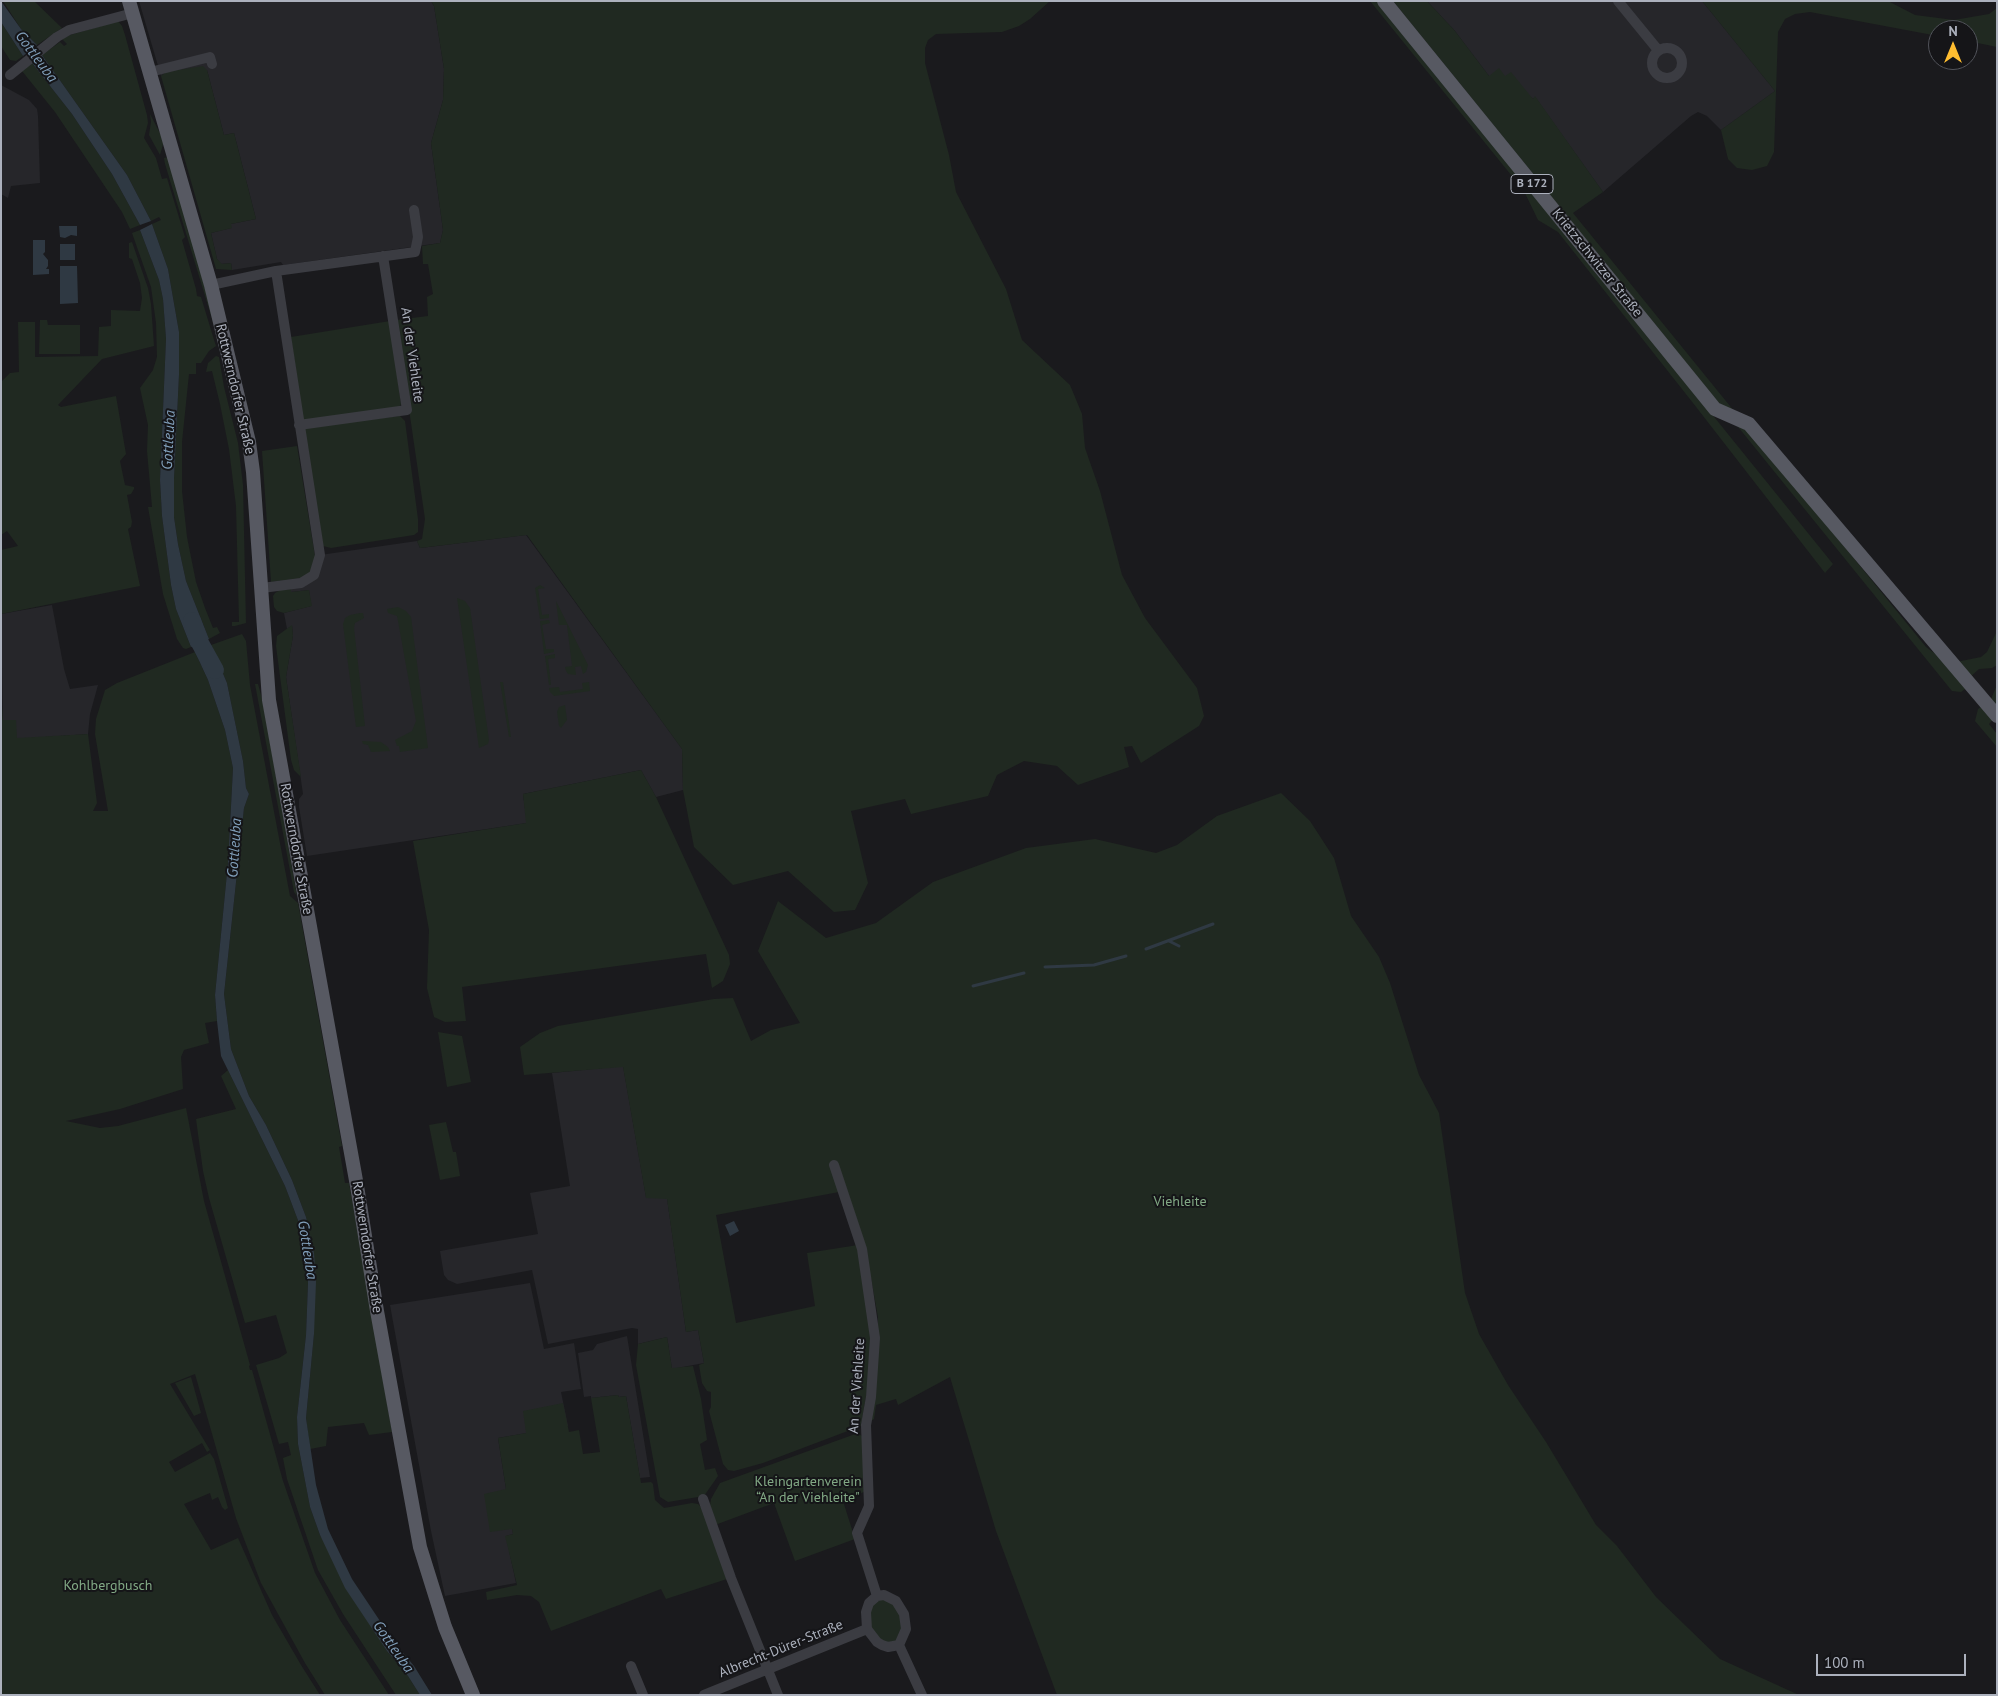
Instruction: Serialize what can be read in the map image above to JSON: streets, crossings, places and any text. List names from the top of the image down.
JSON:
{
  "streets": {
    "main road": ["B 172", "Krietzschwitzer Straße", "Rottwerndorfer Straße"],
    "street": ["An der Viehleite", "Albrecht-Dürer-Straße"]
  },
  "crossings": [
    ["An der Viehleite", "Albrecht-Dürer-Straße"]
  ],
  "water": ["Gottleuba"],
  "parks": ["Viehleite", "Kleingartenverein “An der Viehleite\"", "Kohlbergbusch"],
  "scale_bar": "100 m",
  "north": "top"
}
